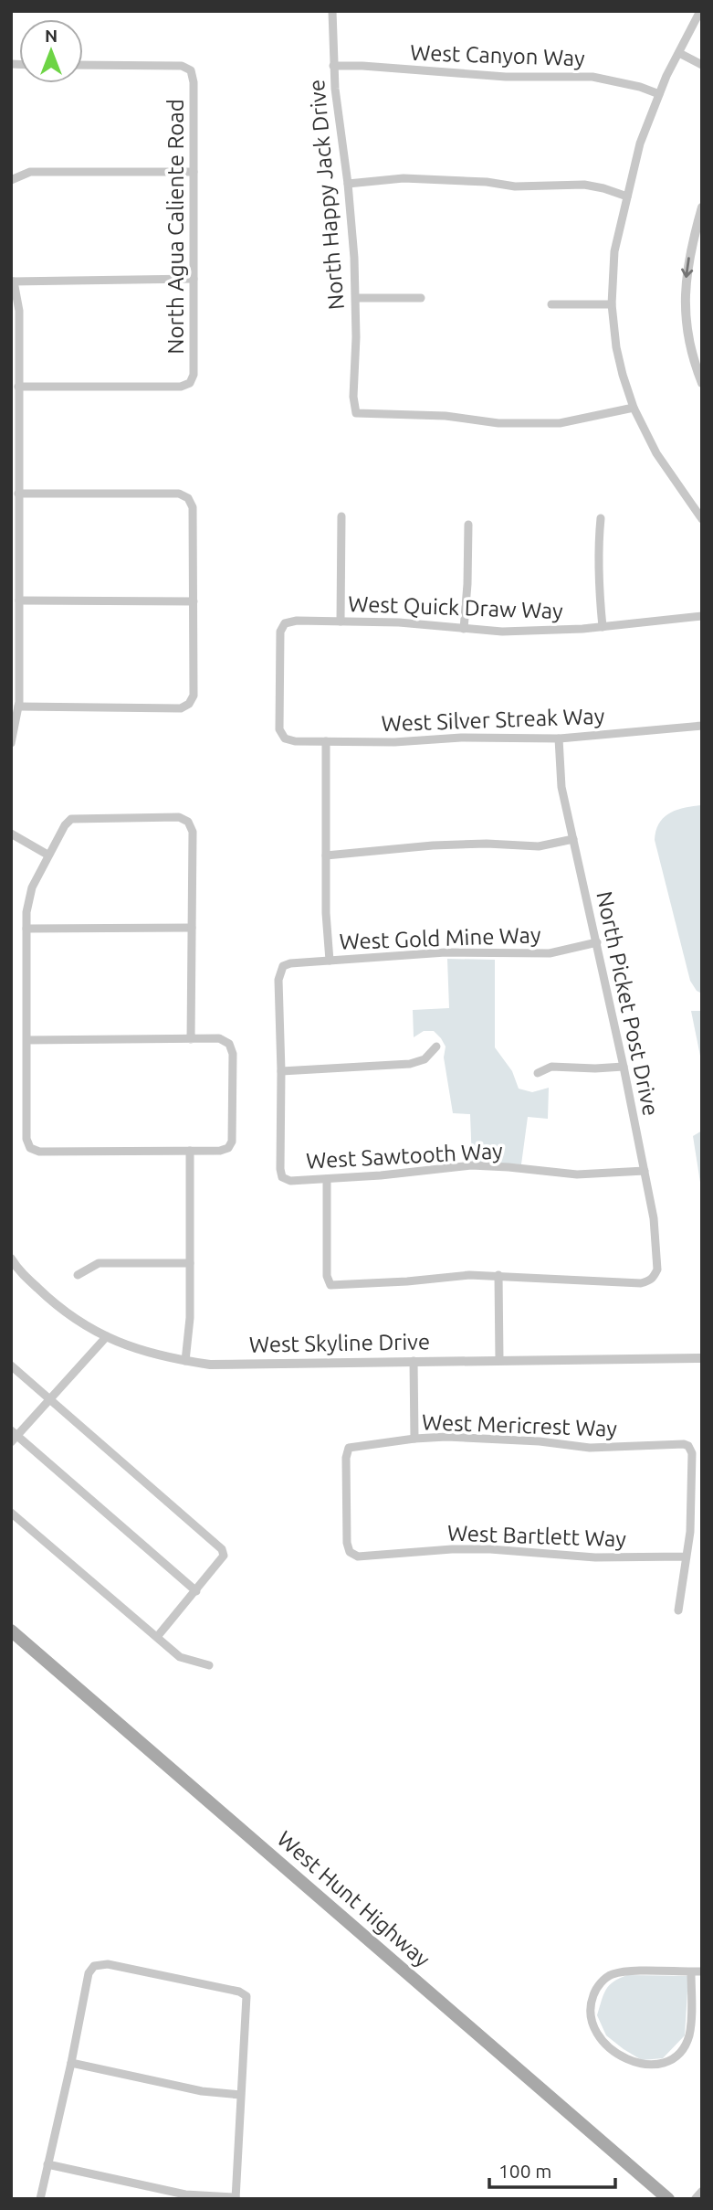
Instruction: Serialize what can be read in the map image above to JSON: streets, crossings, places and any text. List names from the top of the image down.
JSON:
{
  "streets": {
    "main road": ["West Hunt Highway"],
    "street": [
      "West Canyon Way",
      "North Happy Jack Drive",
      "North Agua Caliente Road",
      "West Quick Draw Way",
      "West Silver Streak Way",
      "West Gold Mine Way",
      "North Picket Post Drive",
      "West Sawtooth Way",
      "West Skyline Drive",
      "West Mericrest Way",
      "West Bartlett Way"
    ]
  },
  "crossings": [
    ["West Canyon Way", "North Happy Jack Drive"],
    ["West Quick Draw Way", "West Silver Streak Way"],
    ["West Silver Streak Way", "North Picket Post Drive"],
    ["West Gold Mine Way", "North Picket Post Drive"],
    ["West Gold Mine Way", "West Sawtooth Way"],
    ["North Picket Post Drive", "West Sawtooth Way"],
    ["West Mericrest Way", "West Bartlett Way"]
  ],
  "scale_bar": "100 m",
  "north": "top"
}
